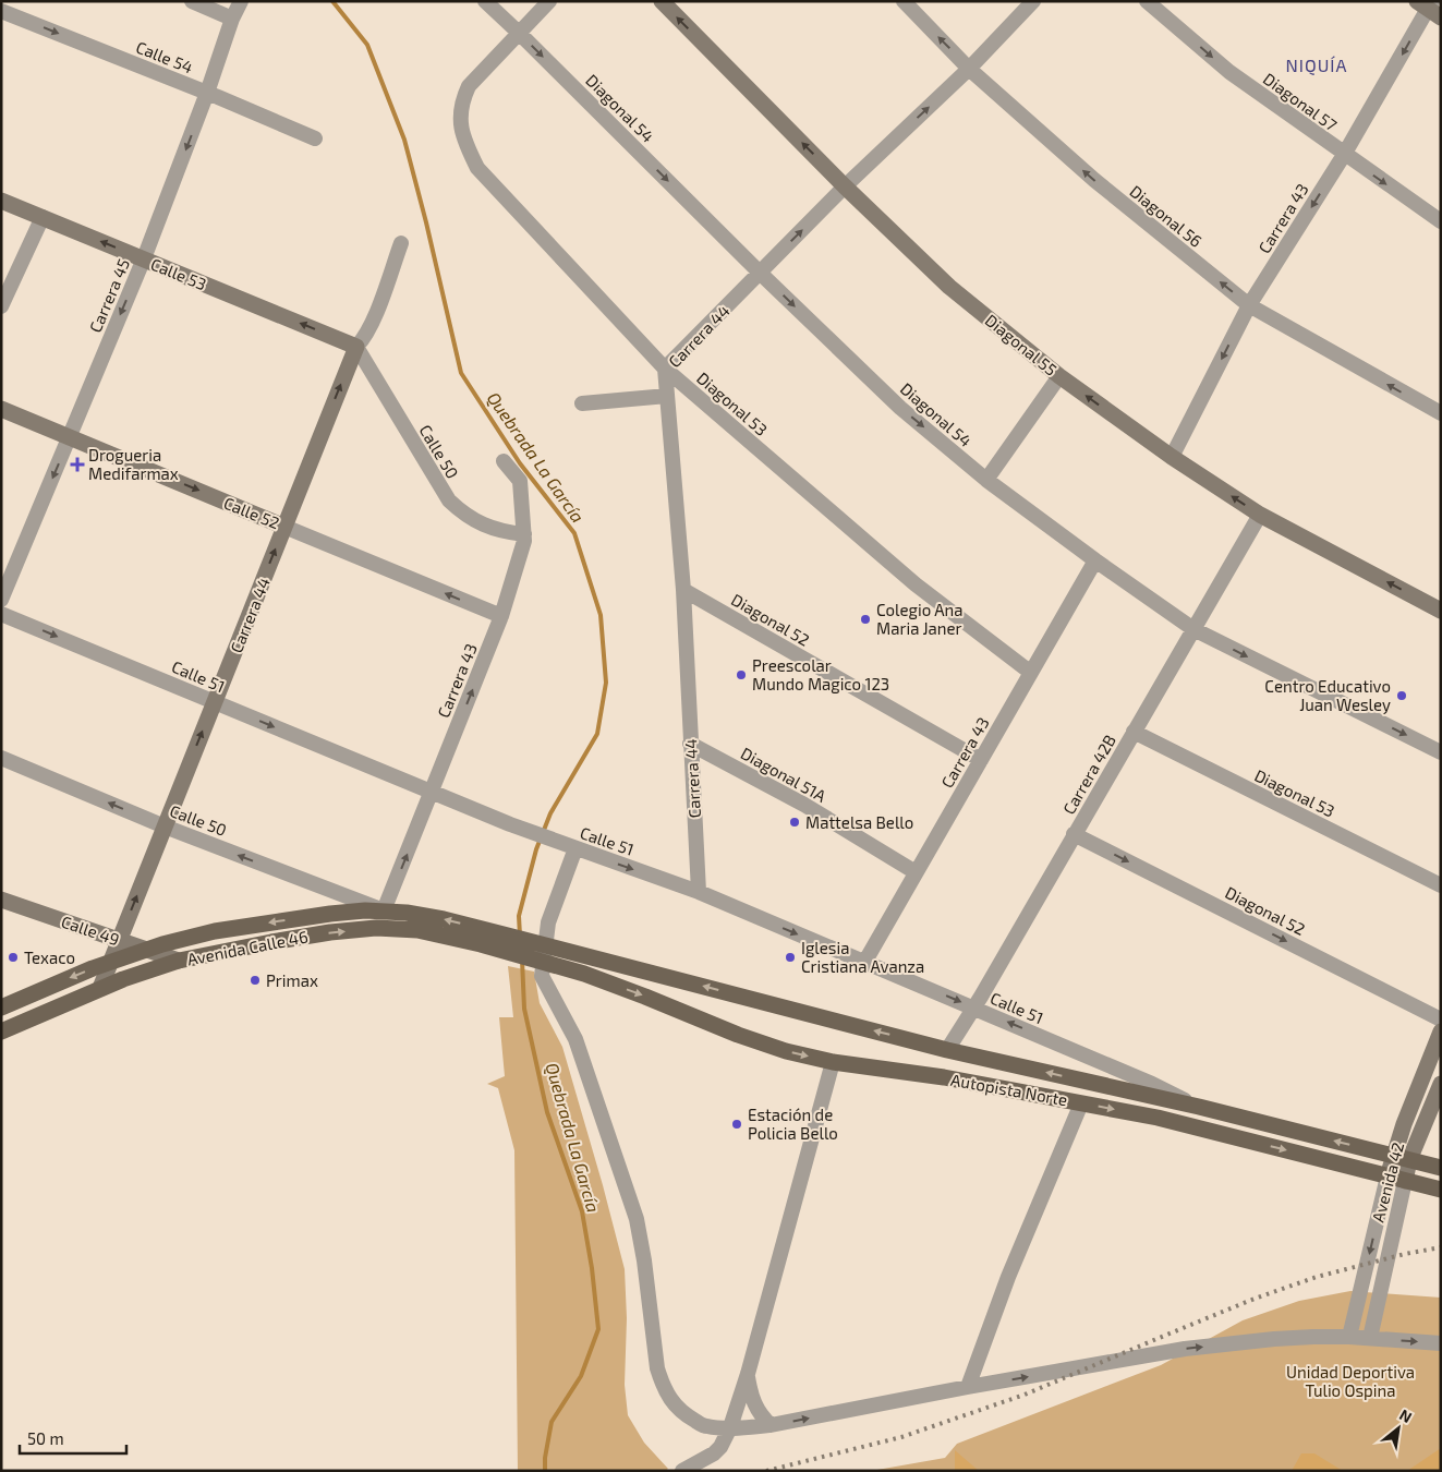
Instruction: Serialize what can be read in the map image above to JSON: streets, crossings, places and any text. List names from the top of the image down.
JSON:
{
  "streets": {
    "main road": ["Avenida Calle 46", "Autopista Norte"],
    "street": [
      "Calle 54",
      "Diagonal 57",
      "Diagonal 54",
      "Diagonal 56",
      "Carrera 43",
      "Calle 53",
      "Carrera 45",
      "Carrera 44",
      "Diagonal 55",
      "Diagonal 53",
      "Calle 50",
      "Calle 52",
      "Diagonal 52",
      "Calle 51",
      "Diagonal 51A",
      "Carrera 42B",
      "Calle 49",
      "Avenida 42"
    ]
  },
  "crossings": [
    ["Calle 54", "Carrera 45"],
    ["Diagonal 57", "Carrera 43"],
    ["Diagonal 54", "Carrera 43"],
    ["Diagonal 54", "Carrera 44"],
    ["Diagonal 54", "Diagonal 53"],
    ["Diagonal 54", "Carrera 42B"],
    ["Diagonal 56", "Carrera 43"],
    ["Diagonal 56", "Carrera 44"],
    ["Carrera 43", "Diagonal 55"],
    ["Carrera 43", "Diagonal 53"],
    ["Carrera 43", "Calle 50"],
    ["Carrera 43", "Calle 52"],
    ["Carrera 43", "Diagonal 52"],
    ["Carrera 43", "Calle 51"],
    ["Carrera 43", "Diagonal 51A"],
    ["Carrera 43", "Avenida Calle 46"],
    ["Calle 53", "Carrera 45"],
    ["Calle 53", "Carrera 44"],
    ["Calle 53", "Calle 50"],
    ["Carrera 45", "Calle 52"],
    ["Carrera 44", "Diagonal 55"],
    ["Carrera 44", "Diagonal 53"],
    ["Carrera 44", "Calle 50"],
    ["Carrera 44", "Calle 52"],
    ["Carrera 44", "Diagonal 52"],
    ["Carrera 44", "Calle 51"],
    ["Carrera 44", "Diagonal 51A"],
    ["Carrera 44", "Calle 49"],
    ["Carrera 44", "Avenida Calle 46"],
    ["Diagonal 55", "Carrera 42B"],
    ["Diagonal 53", "Carrera 42B"],
    ["Calle 50", "Avenida Calle 46"],
    ["Diagonal 52", "Carrera 42B"],
    ["Calle 51", "Carrera 42B"],
    ["Calle 51", "Autopista Norte"],
    ["Carrera 42B", "Autopista Norte"],
    ["Calle 49", "Avenida Calle 46"],
    ["Avenida Calle 46", "Autopista Norte"],
    ["Autopista Norte", "Avenida 42"]
  ],
  "one_way": [
    "Calle 54",
    "Diagonal 57",
    "Diagonal 54",
    "Diagonal 56",
    "Calle 53",
    "Carrera 45",
    "Carrera 44",
    "Diagonal 55",
    "Calle 50",
    "Diagonal 52"
  ],
  "districts": ["NIQUÍA"],
  "water": ["Quebrada La García"],
  "parks": ["Unidad Deportiva Tulio Ospina"],
  "places": {
    "health": ["Drogueria Medifarmax"],
    "other": [
      "Colegio Ana Maria Janer",
      "Preescolar Mundo Magico 123",
      "Centro Educativo Juan Wesley",
      "Mattelsa Bello",
      "Texaco",
      "Iglesia Cristiana Avanza",
      "Primax",
      "Estación de Policia Bello"
    ]
  },
  "scale_bar": "50 m",
  "north": "top right"
}
